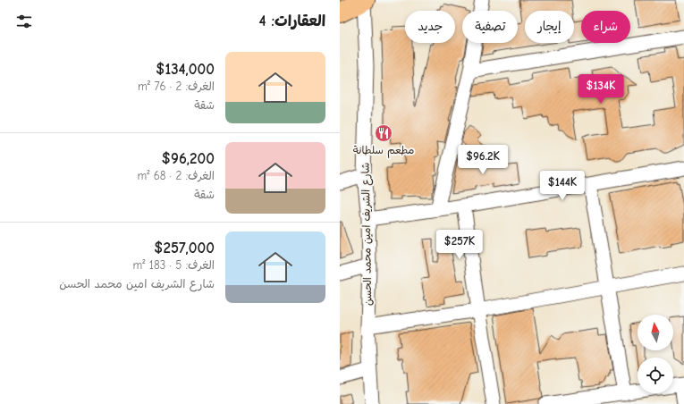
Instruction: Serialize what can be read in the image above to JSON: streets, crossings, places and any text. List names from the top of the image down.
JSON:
{
  "streets": {
    "street": ["شارع الشريف امين محمد الحسن"]
  },
  "places": {
    "restaurant": ["مطعم سلطانة"]
  },
  "north": "top",
  "page": {
    "heading": "العقارات: 4",
    "chip": [
      "شراء",
      "إيجار",
      "تصفية",
      "جديد"
    ],
    "list": [
      {
        "name": "$134,000",
        "note": "الغرف: 2 · 76 m² · شقة"
      },
      {
        "name": "$96,200",
        "note": "الغرف: 2 · 68 m² · شقة"
      },
      {
        "name": "$257,000",
        "note": "الغرف: 5 · 183 m² · شارع الشريف امين محمد الحسن"
      }
    ],
    "price": [
      "$134K",
      "$96.2K",
      "$144K",
      "$257K"
    ]
  }
}
